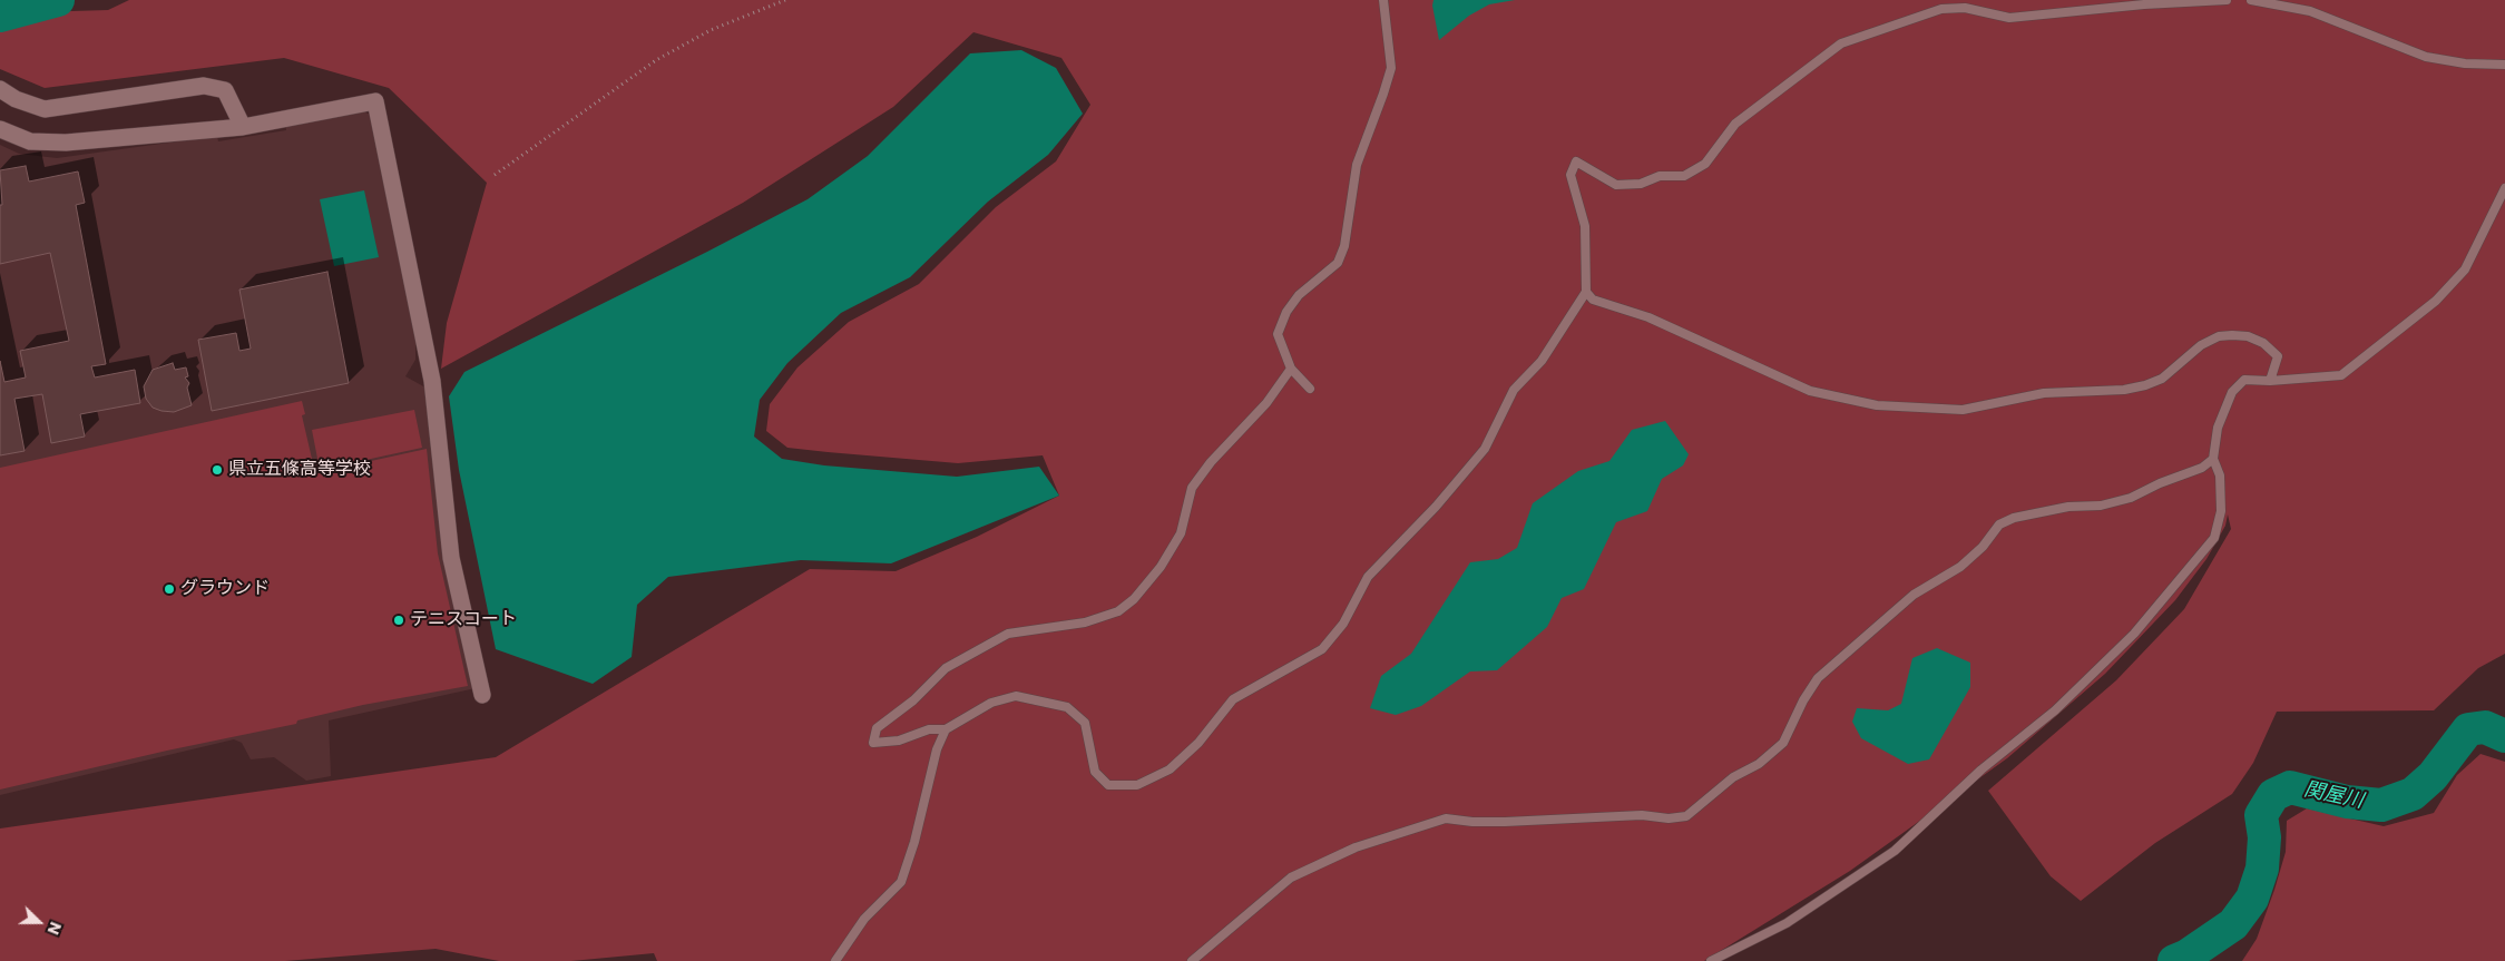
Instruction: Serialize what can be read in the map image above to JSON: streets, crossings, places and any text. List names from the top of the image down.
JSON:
{
  "water": ["関屋川"],
  "places": ["県立五條高等学校", "グラウンド", "テニスコート"],
  "north": "right"
}
